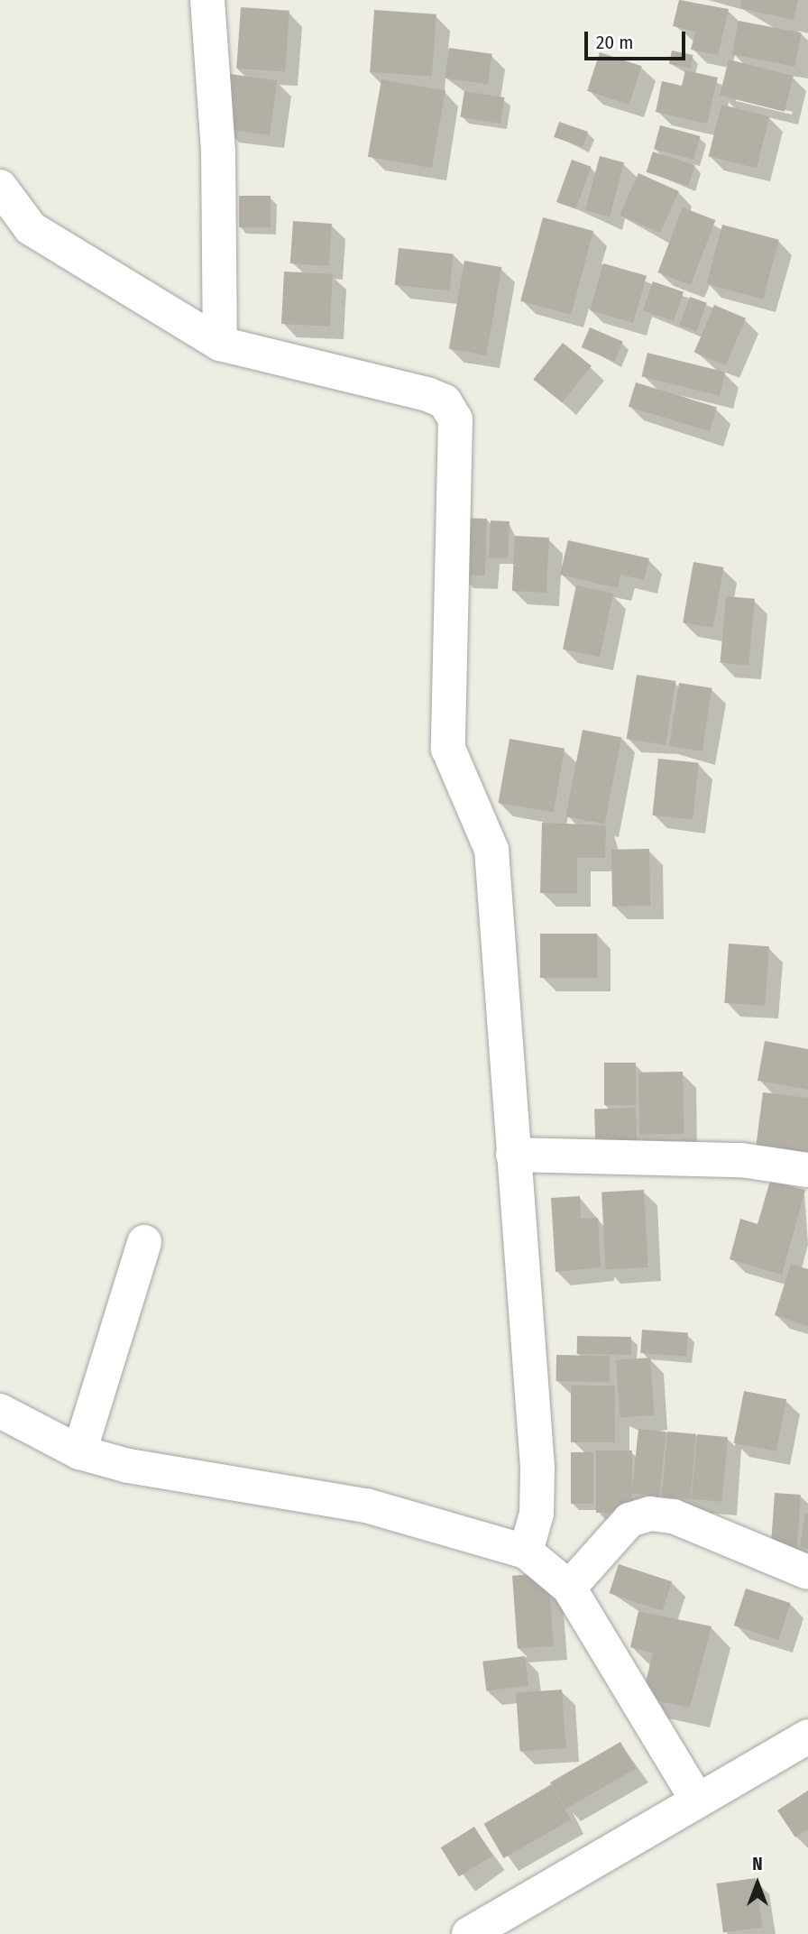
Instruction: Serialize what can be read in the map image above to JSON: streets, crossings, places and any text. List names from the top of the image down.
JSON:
{
  "scale_bar": "20 m",
  "north": "top"
}
